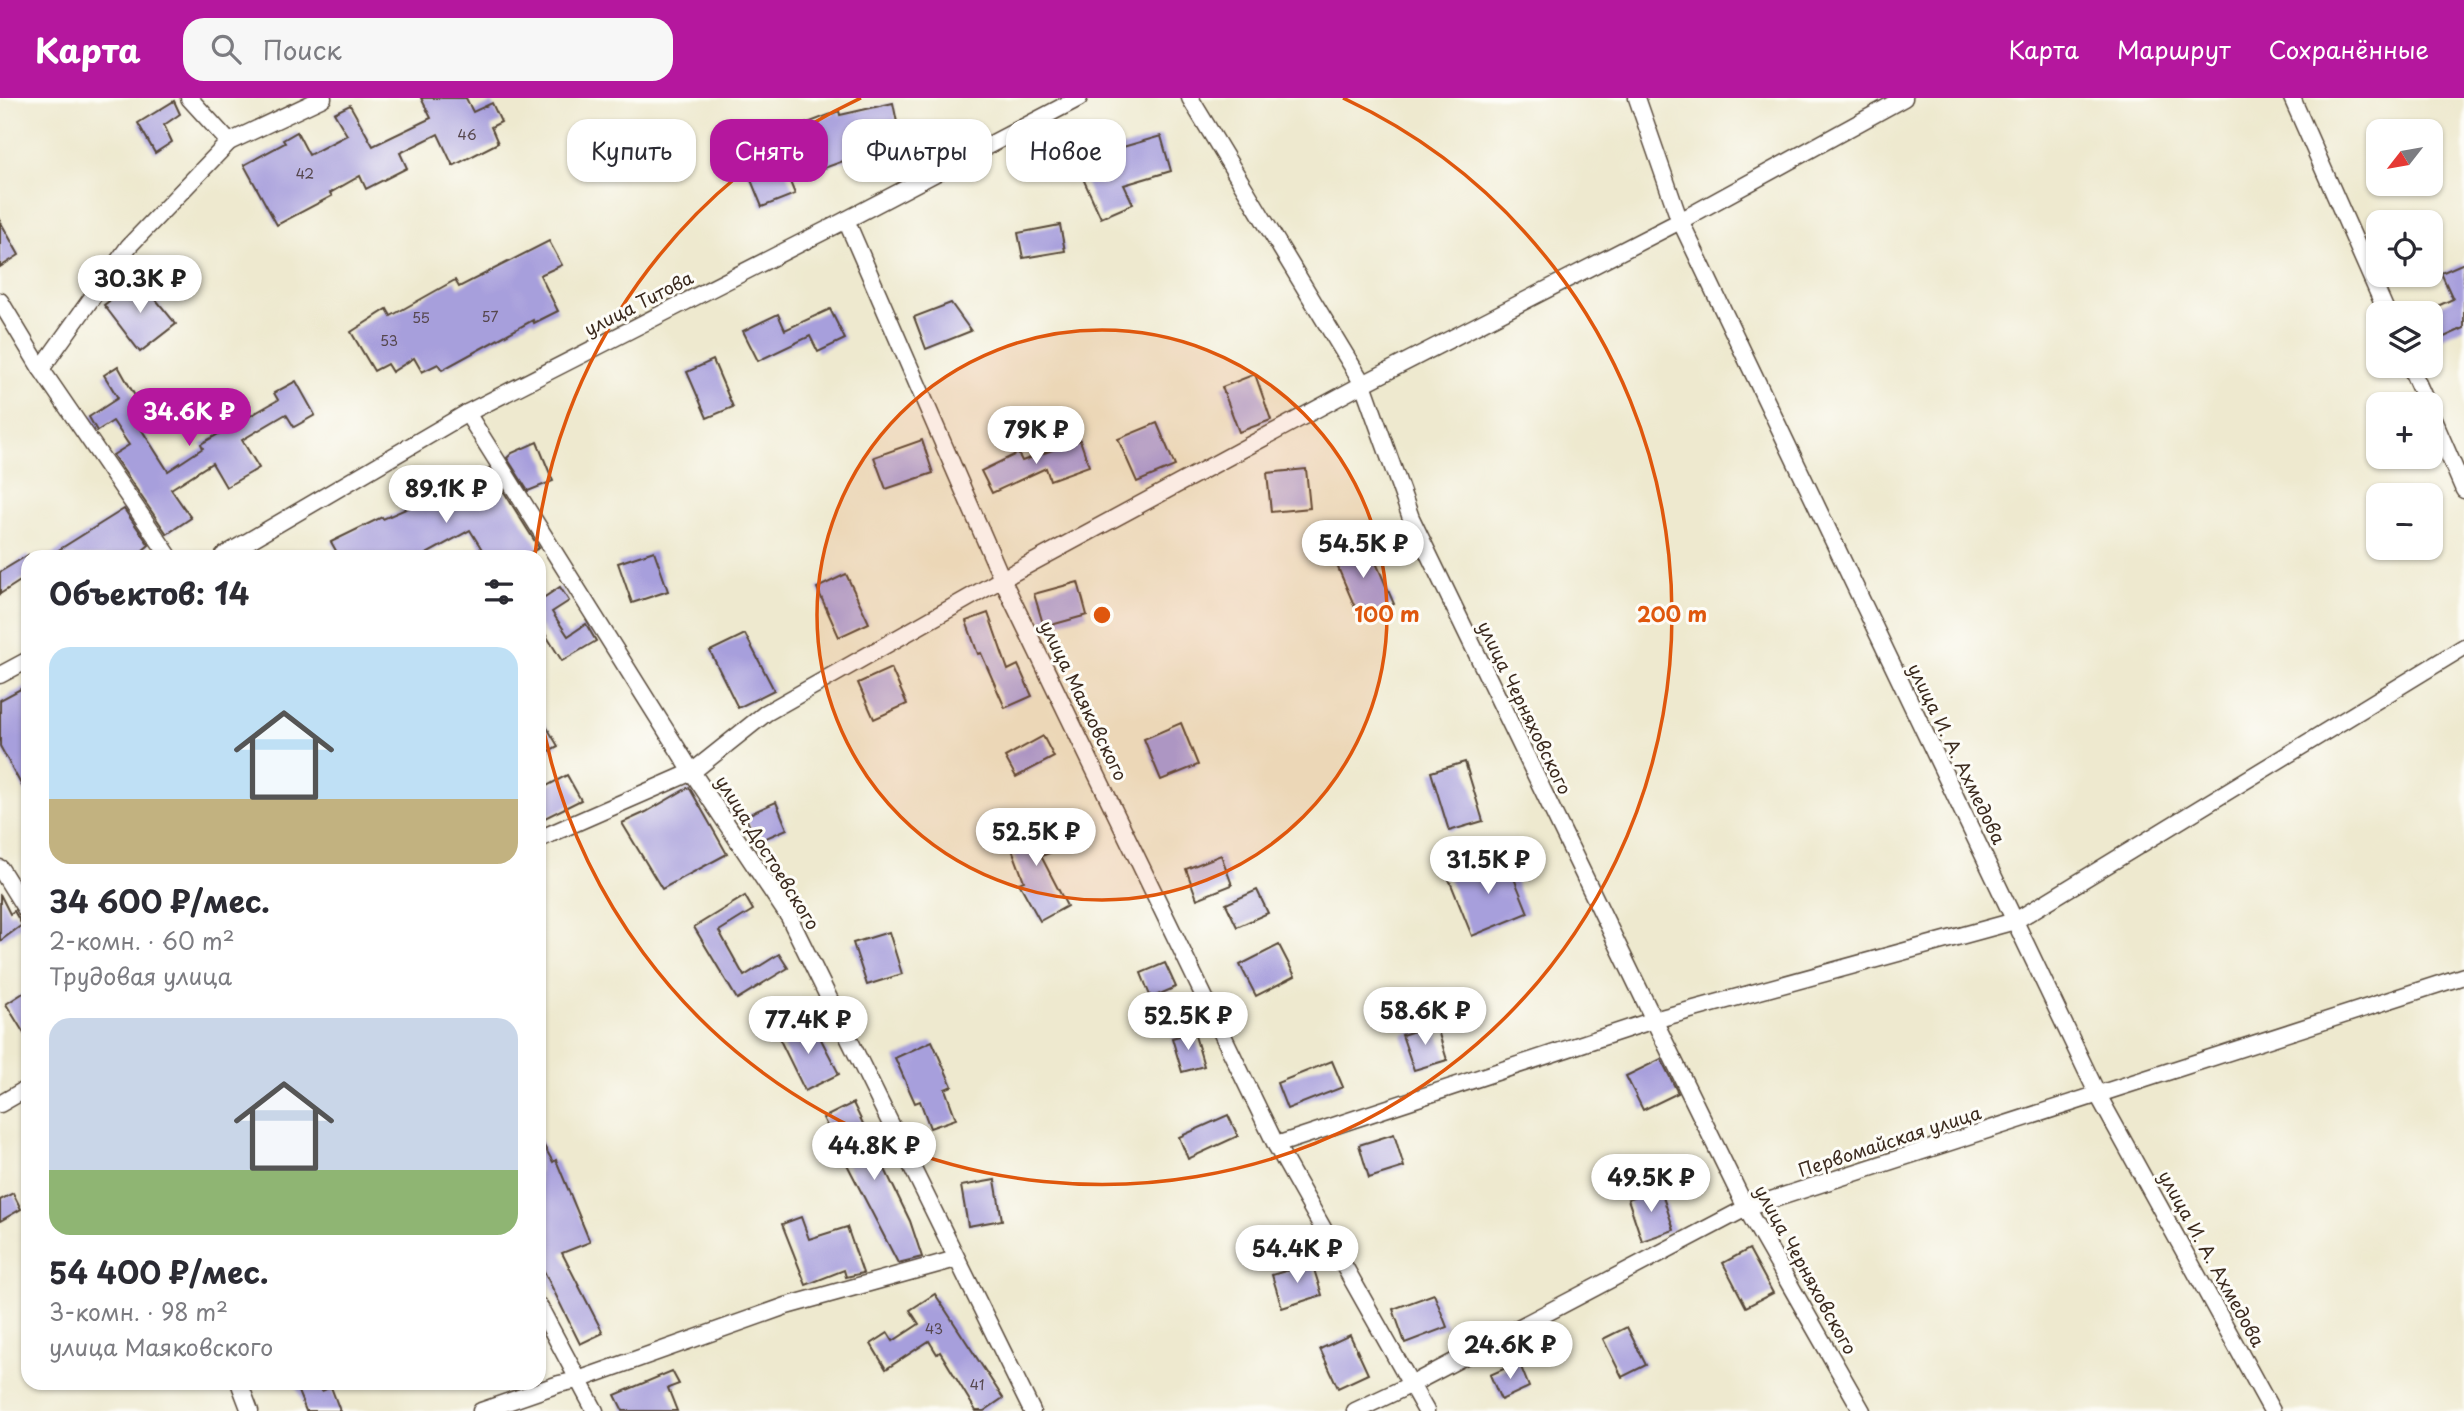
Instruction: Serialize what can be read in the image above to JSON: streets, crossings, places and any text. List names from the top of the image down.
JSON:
{
  "streets": {
    "street": [
      "улица Титова",
      "улица Маяковского",
      "улица Черняховского",
      "улица И. А. Ахмедова",
      "улица Достоевского",
      "Первомайская улица"
    ]
  },
  "crossings": [
    ["улица Титова", "улица Маяковского"],
    ["улица Титова", "улица Достоевского"],
    ["улица Маяковского", "Первомайская улица"],
    ["улица Черняховского", "Первомайская улица"],
    ["улица И. А. Ахмедова", "Первомайская улица"]
  ],
  "house_numbers": [
    "46",
    "42",
    "57",
    "55",
    "53",
    "43",
    "41"
  ],
  "north": "bottom left",
  "page": {
    "header": "Карта",
    "search": "Поиск",
    "nav": ["Карта", "Маршрут", "Сохранённые"],
    "map_buttons": ["+", "−"],
    "chip": [
      "Купить",
      "Снять",
      "Фильтры",
      "Новое"
    ],
    "price": [
      "30.3K ₽",
      "34.6K ₽",
      "79K ₽",
      "89.1K ₽",
      "54.5K ₽",
      "52.5K ₽",
      "31.5K ₽",
      "58.6K ₽",
      "52.5K ₽",
      "77.4K ₽",
      "44.8K ₽",
      "49.5K ₽",
      "54.4K ₽",
      "24.6K ₽"
    ],
    "heading": "Объектов: 14",
    "list": [
      {
        "name": "34 600 ₽/мес.",
        "note": "2-комн. · 60 m² · Трудовая улица"
      },
      {
        "name": "54 400 ₽/мес.",
        "note": "3-комн. · 98 m² · улица Маяковского"
      }
    ]
  },
  "rings": ["100 m", "200 m"]
}
